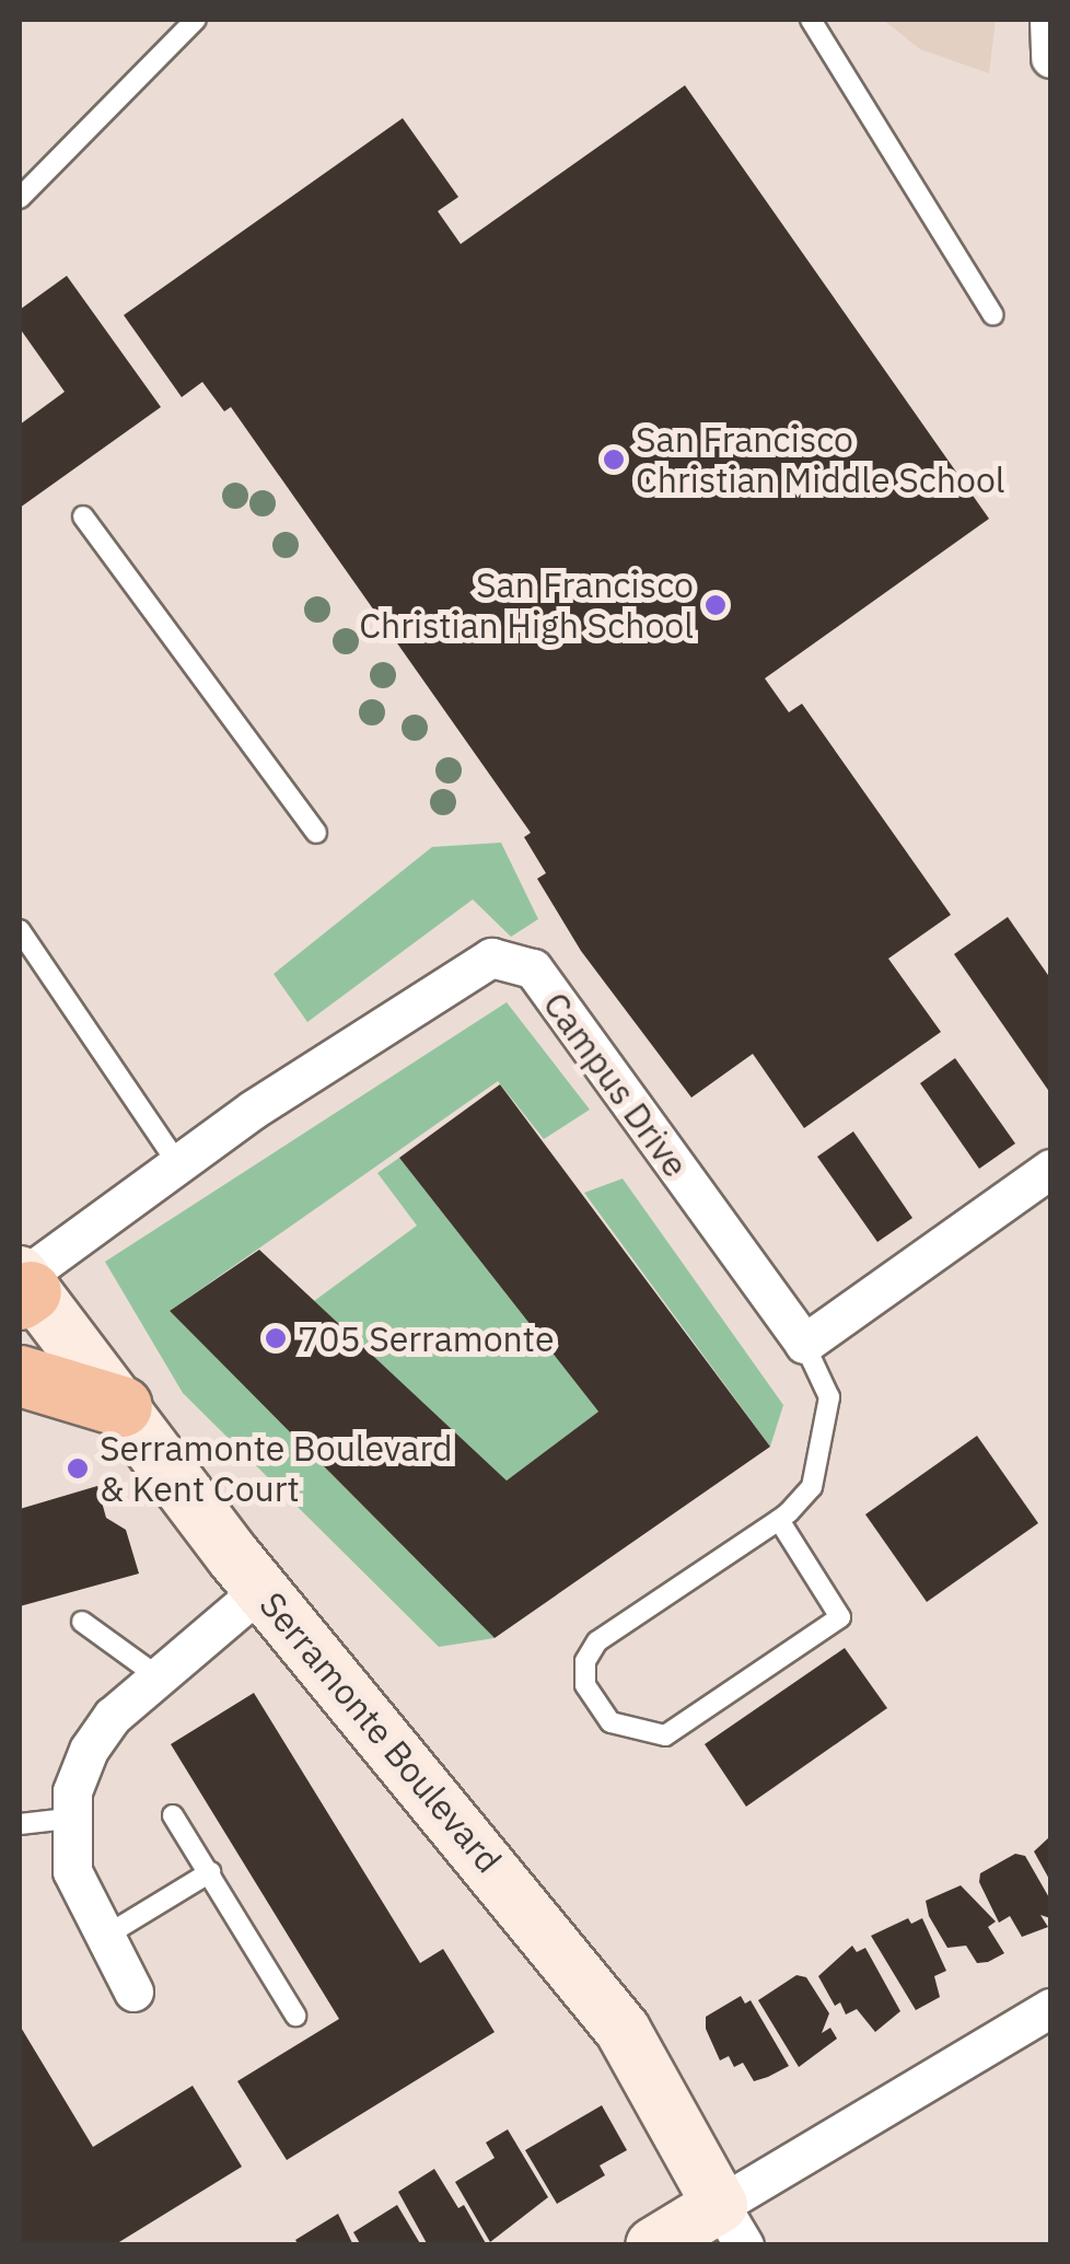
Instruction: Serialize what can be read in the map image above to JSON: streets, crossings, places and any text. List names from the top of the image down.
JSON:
{
  "streets": {
    "street": ["Campus Drive", "Serramonte Boulevard"]
  },
  "crossings": [
    ["Campus Drive", "Serramonte Boulevard"]
  ],
  "places": [
    "San Francisco Christian Middle School",
    "San Francisco Christian High School",
    "705 Serramonte",
    "Serramonte Boulevard & Kent Court"
  ]
}
